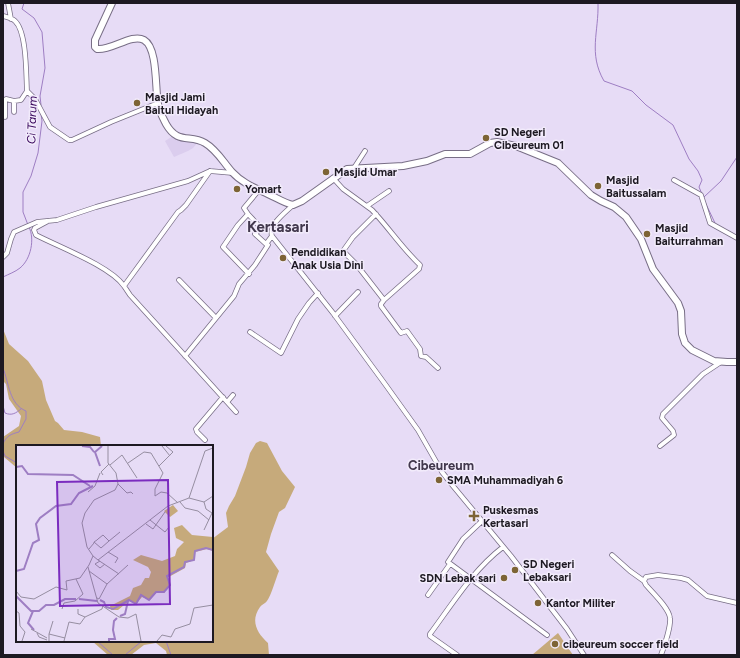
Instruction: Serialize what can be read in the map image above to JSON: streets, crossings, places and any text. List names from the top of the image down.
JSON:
{
  "districts": ["Kertasari", "Cibeureum"],
  "water": ["Ci Tarum"],
  "places": {
    "other": [
      "Masjid Jami Baitul Hidayah",
      "SD Negeri Cibeureum 01",
      "Masjid Umar",
      "Masjid Baitussalam",
      "Yomart",
      "Masjid Baiturrahman",
      "Pendidikan Anak Usia Dini",
      "SMA Muhammadiyah 6",
      "SD Negeri Lebaksari",
      "SDN Lebak sari",
      "Kantor Militer",
      "cibeureum soccer field"
    ],
    "health": ["Puskesmas Kertasari"]
  }
}
